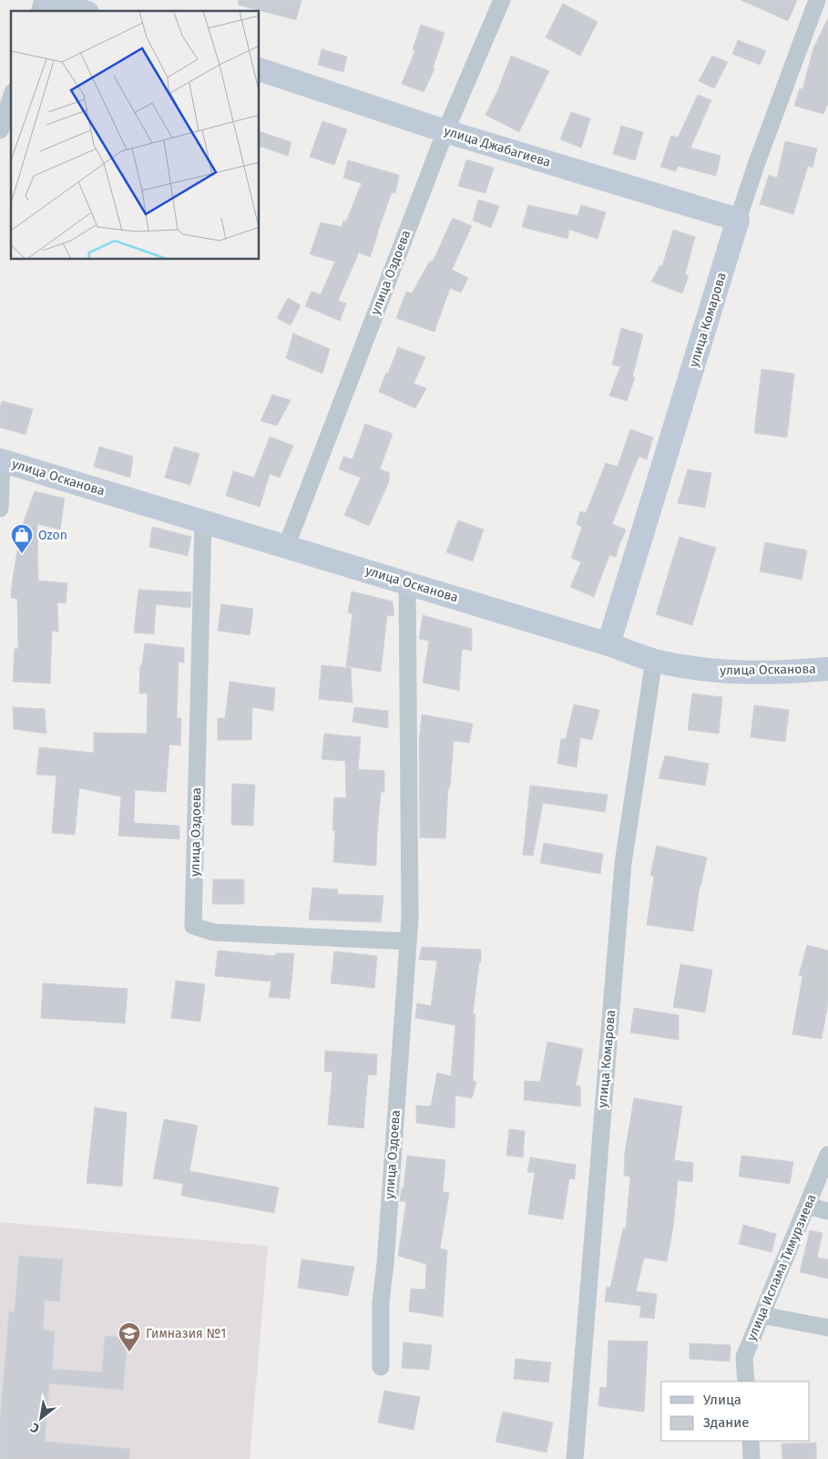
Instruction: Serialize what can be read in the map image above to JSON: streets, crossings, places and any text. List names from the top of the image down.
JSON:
{
  "streets": {
    "main road": ["улица Джабагиева", "улица Комарова", "улица Осканова"],
    "street": ["улица Оздоева", "улица Ислама Тимурзиева"]
  },
  "crossings": [
    ["улица Джабагиева", "улица Оздоева"],
    ["улица Джабагиева", "улица Комарова"],
    ["улица Оздоева", "улица Осканова"],
    ["улица Комарова", "улица Осканова"]
  ],
  "places": {
    "shop": ["Ozon"],
    "school or university": ["Гимназия №1"]
  },
  "legend": ["Улица", "Здание"],
  "north": "bottom left"
}
